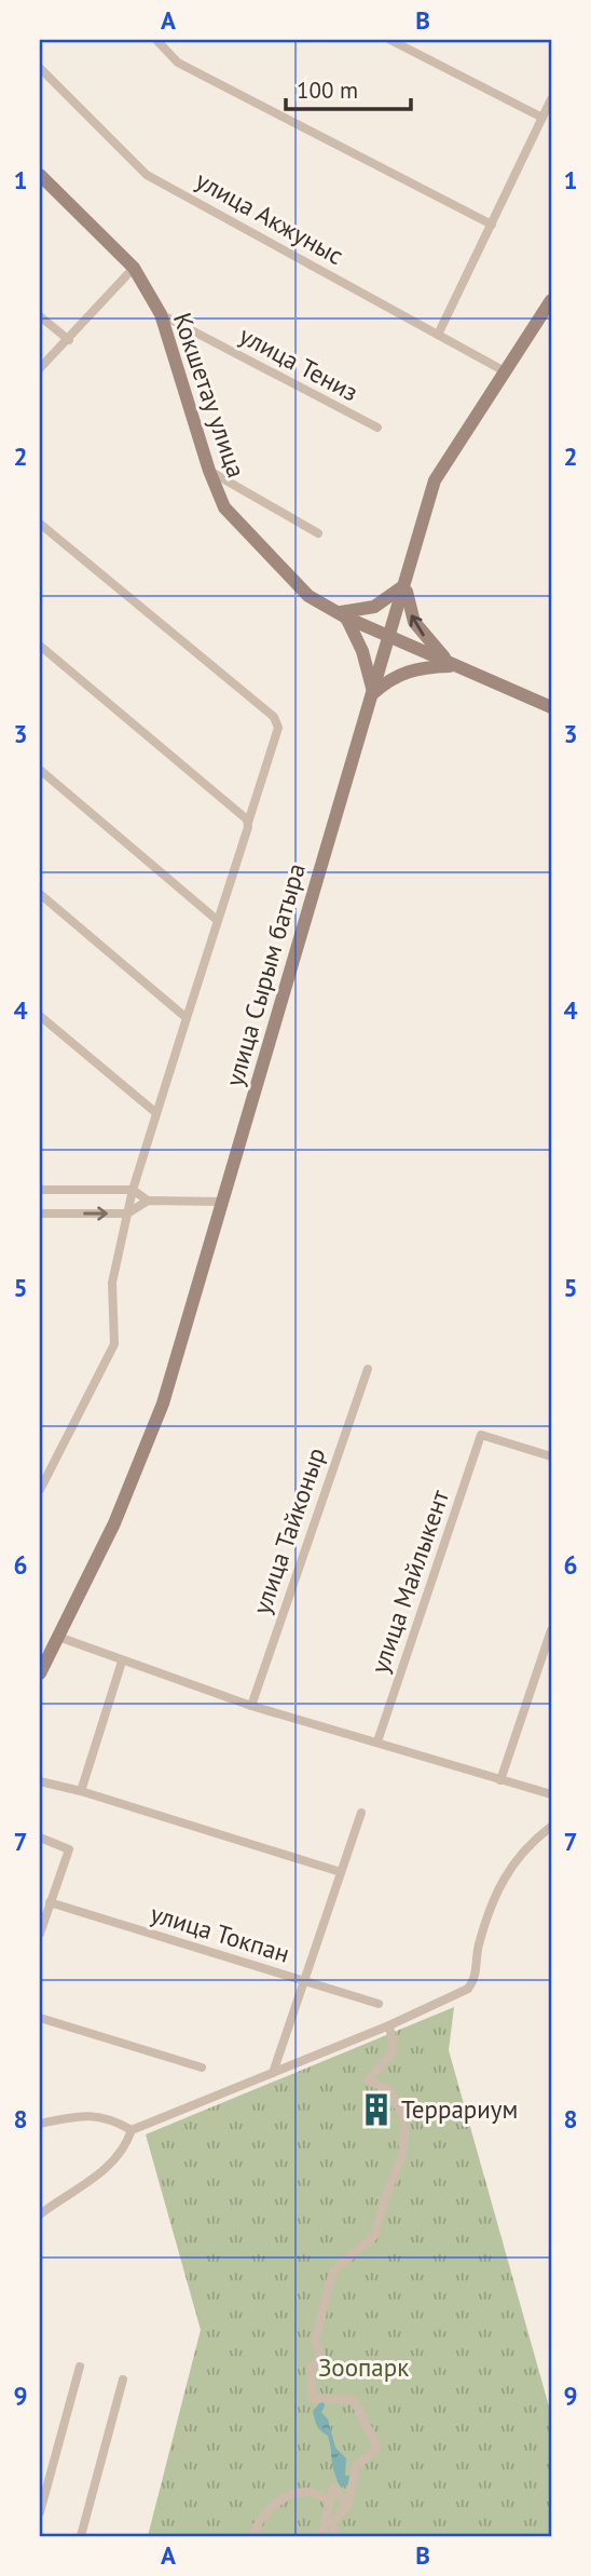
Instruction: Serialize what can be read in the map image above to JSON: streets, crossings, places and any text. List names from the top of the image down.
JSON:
{
  "streets": {
    "street": [
      "улица Акжуныс",
      "улица Тениз",
      "Кокшетау улица",
      "улица Сырым батыра",
      "улица Тайконыр",
      "улица Майлыкент",
      "улица Токпан"
    ]
  },
  "crossings": [
    ["улица Акжуныс", "улица Сырым батыра"],
    ["улица Тениз", "Кокшетау улица"],
    ["Кокшетау улица", "улица Сырым батыра"]
  ],
  "parks": ["Зоопарк"],
  "places": {
    "building": ["Террариум"]
  },
  "scale_bar": "100 m",
  "grid": {
    "columns": ["A", "B"],
    "rows": [
      "1",
      "2",
      "3",
      "4",
      "5",
      "6",
      "7",
      "8",
      "9"
    ]
  }
}
